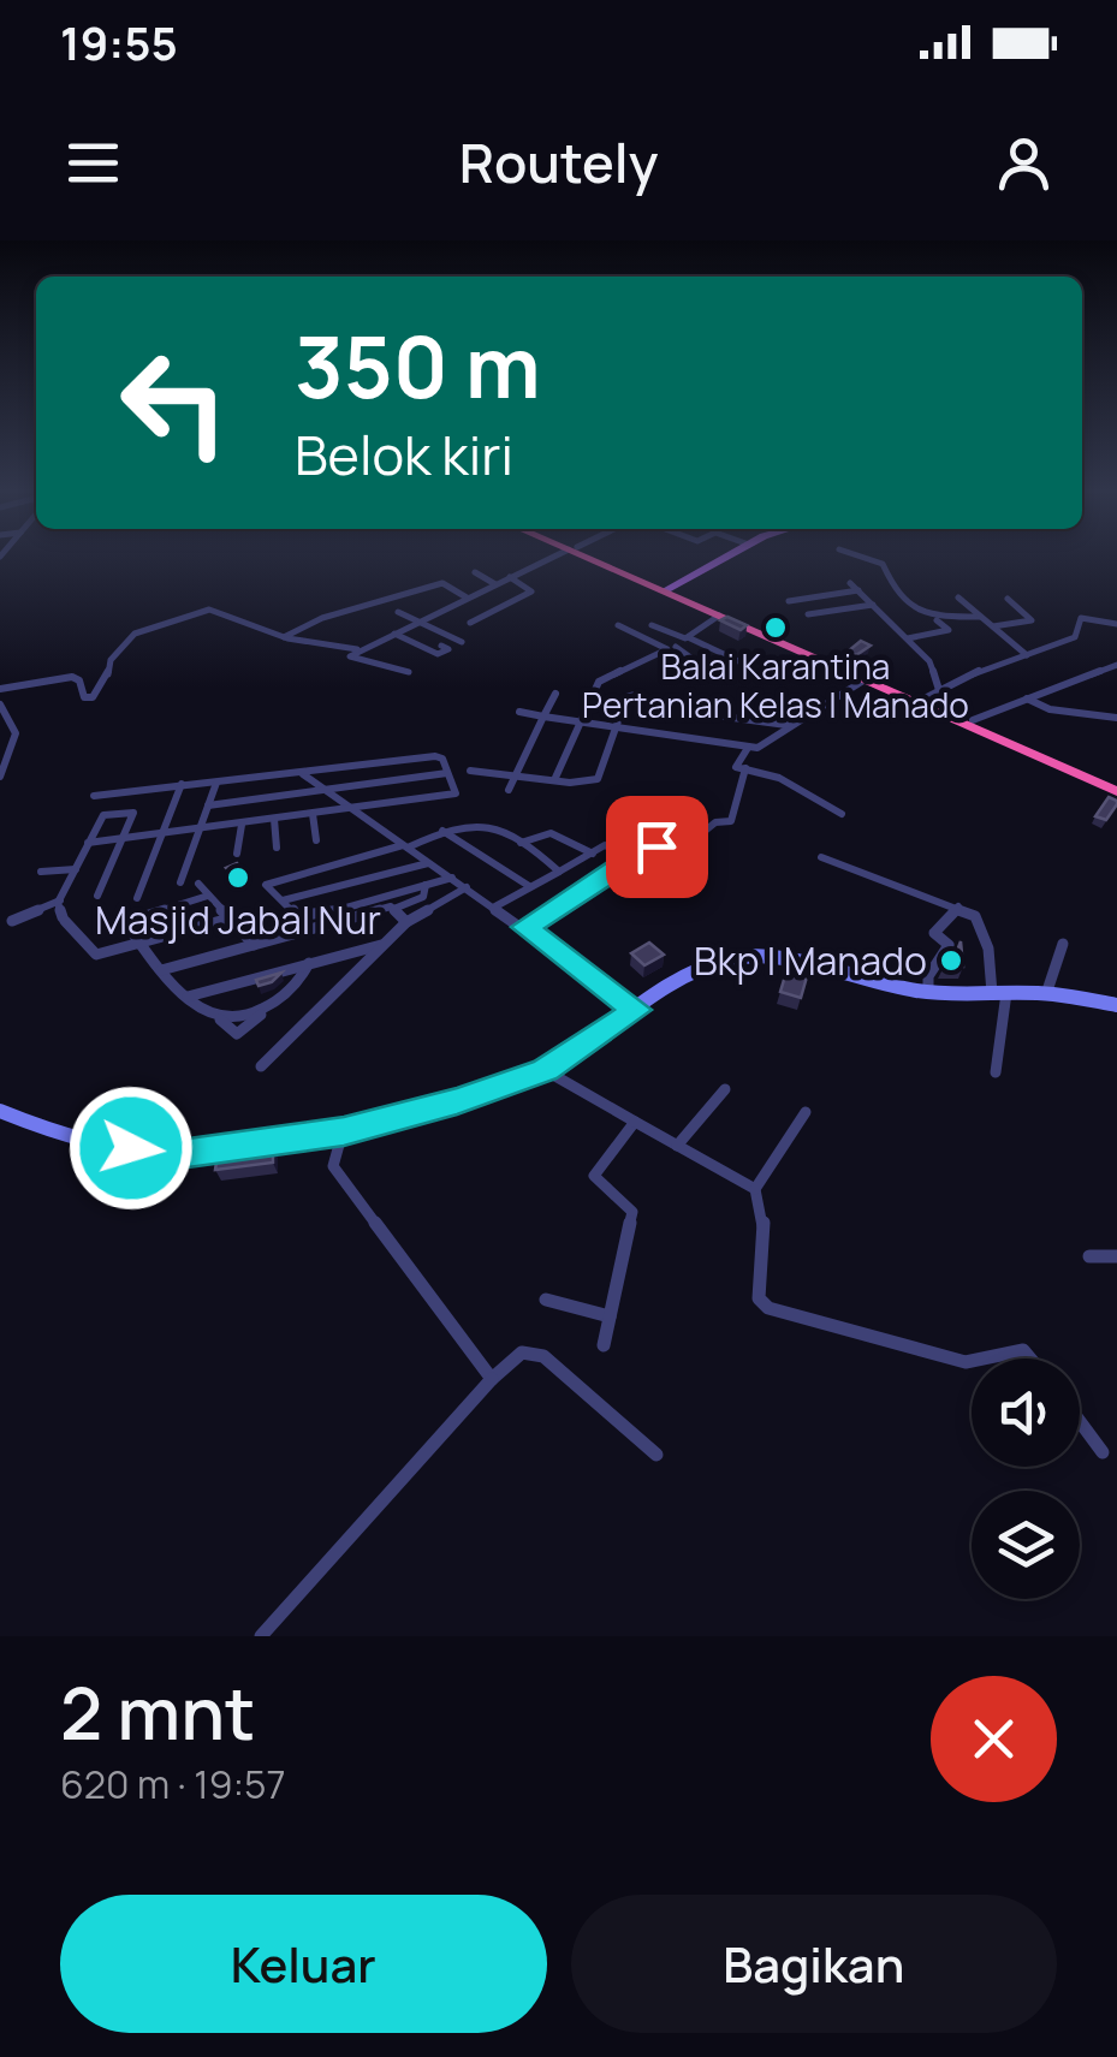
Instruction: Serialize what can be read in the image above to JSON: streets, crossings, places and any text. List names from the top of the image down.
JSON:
{
  "places": ["Balai Karantina Pertanian Kelas I Manado", "Masjid Jabal Nur", "Bkp I Manado"],
  "page": {
    "status": "19:55",
    "header": "Routely",
    "turn": ["350 m", "Belok kiri"],
    "heading": ["2 mnt", "620 m · 19:57"],
    "buttons": ["Keluar", "Bagikan"]
  }
}
